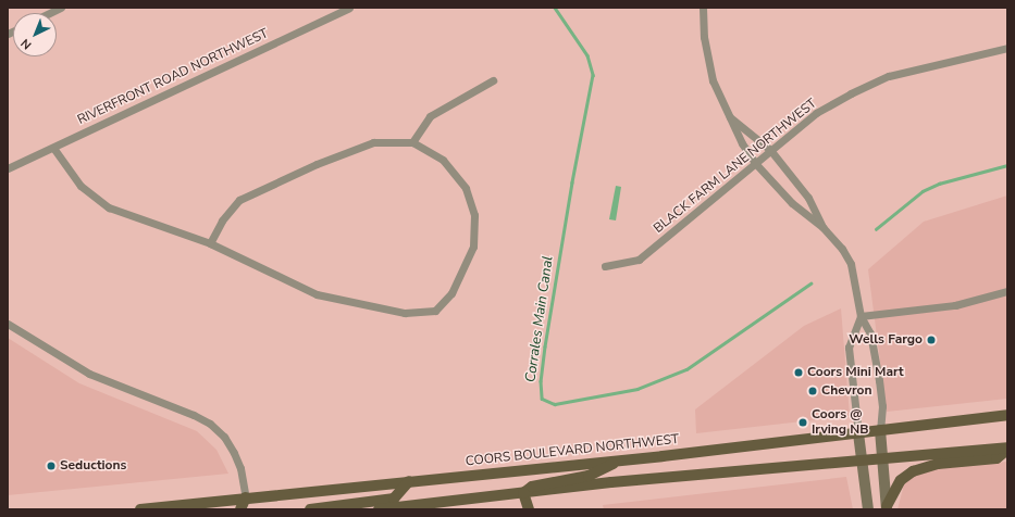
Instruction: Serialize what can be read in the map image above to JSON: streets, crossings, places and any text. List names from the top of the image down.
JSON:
{
  "streets": {
    "main road": ["COORS BOULEVARD NORTHWEST"],
    "street": ["RIVERFRONT ROAD NORTHWEST", "BLACK FARM LANE NORTHWEST"]
  },
  "water": ["Corrales Main Canal"],
  "places": [
    "Wells Fargo",
    "Coors Mini Mart",
    "Chevron",
    "Coors @ Irving NB",
    "Seductions"
  ],
  "north": "bottom left"
}
